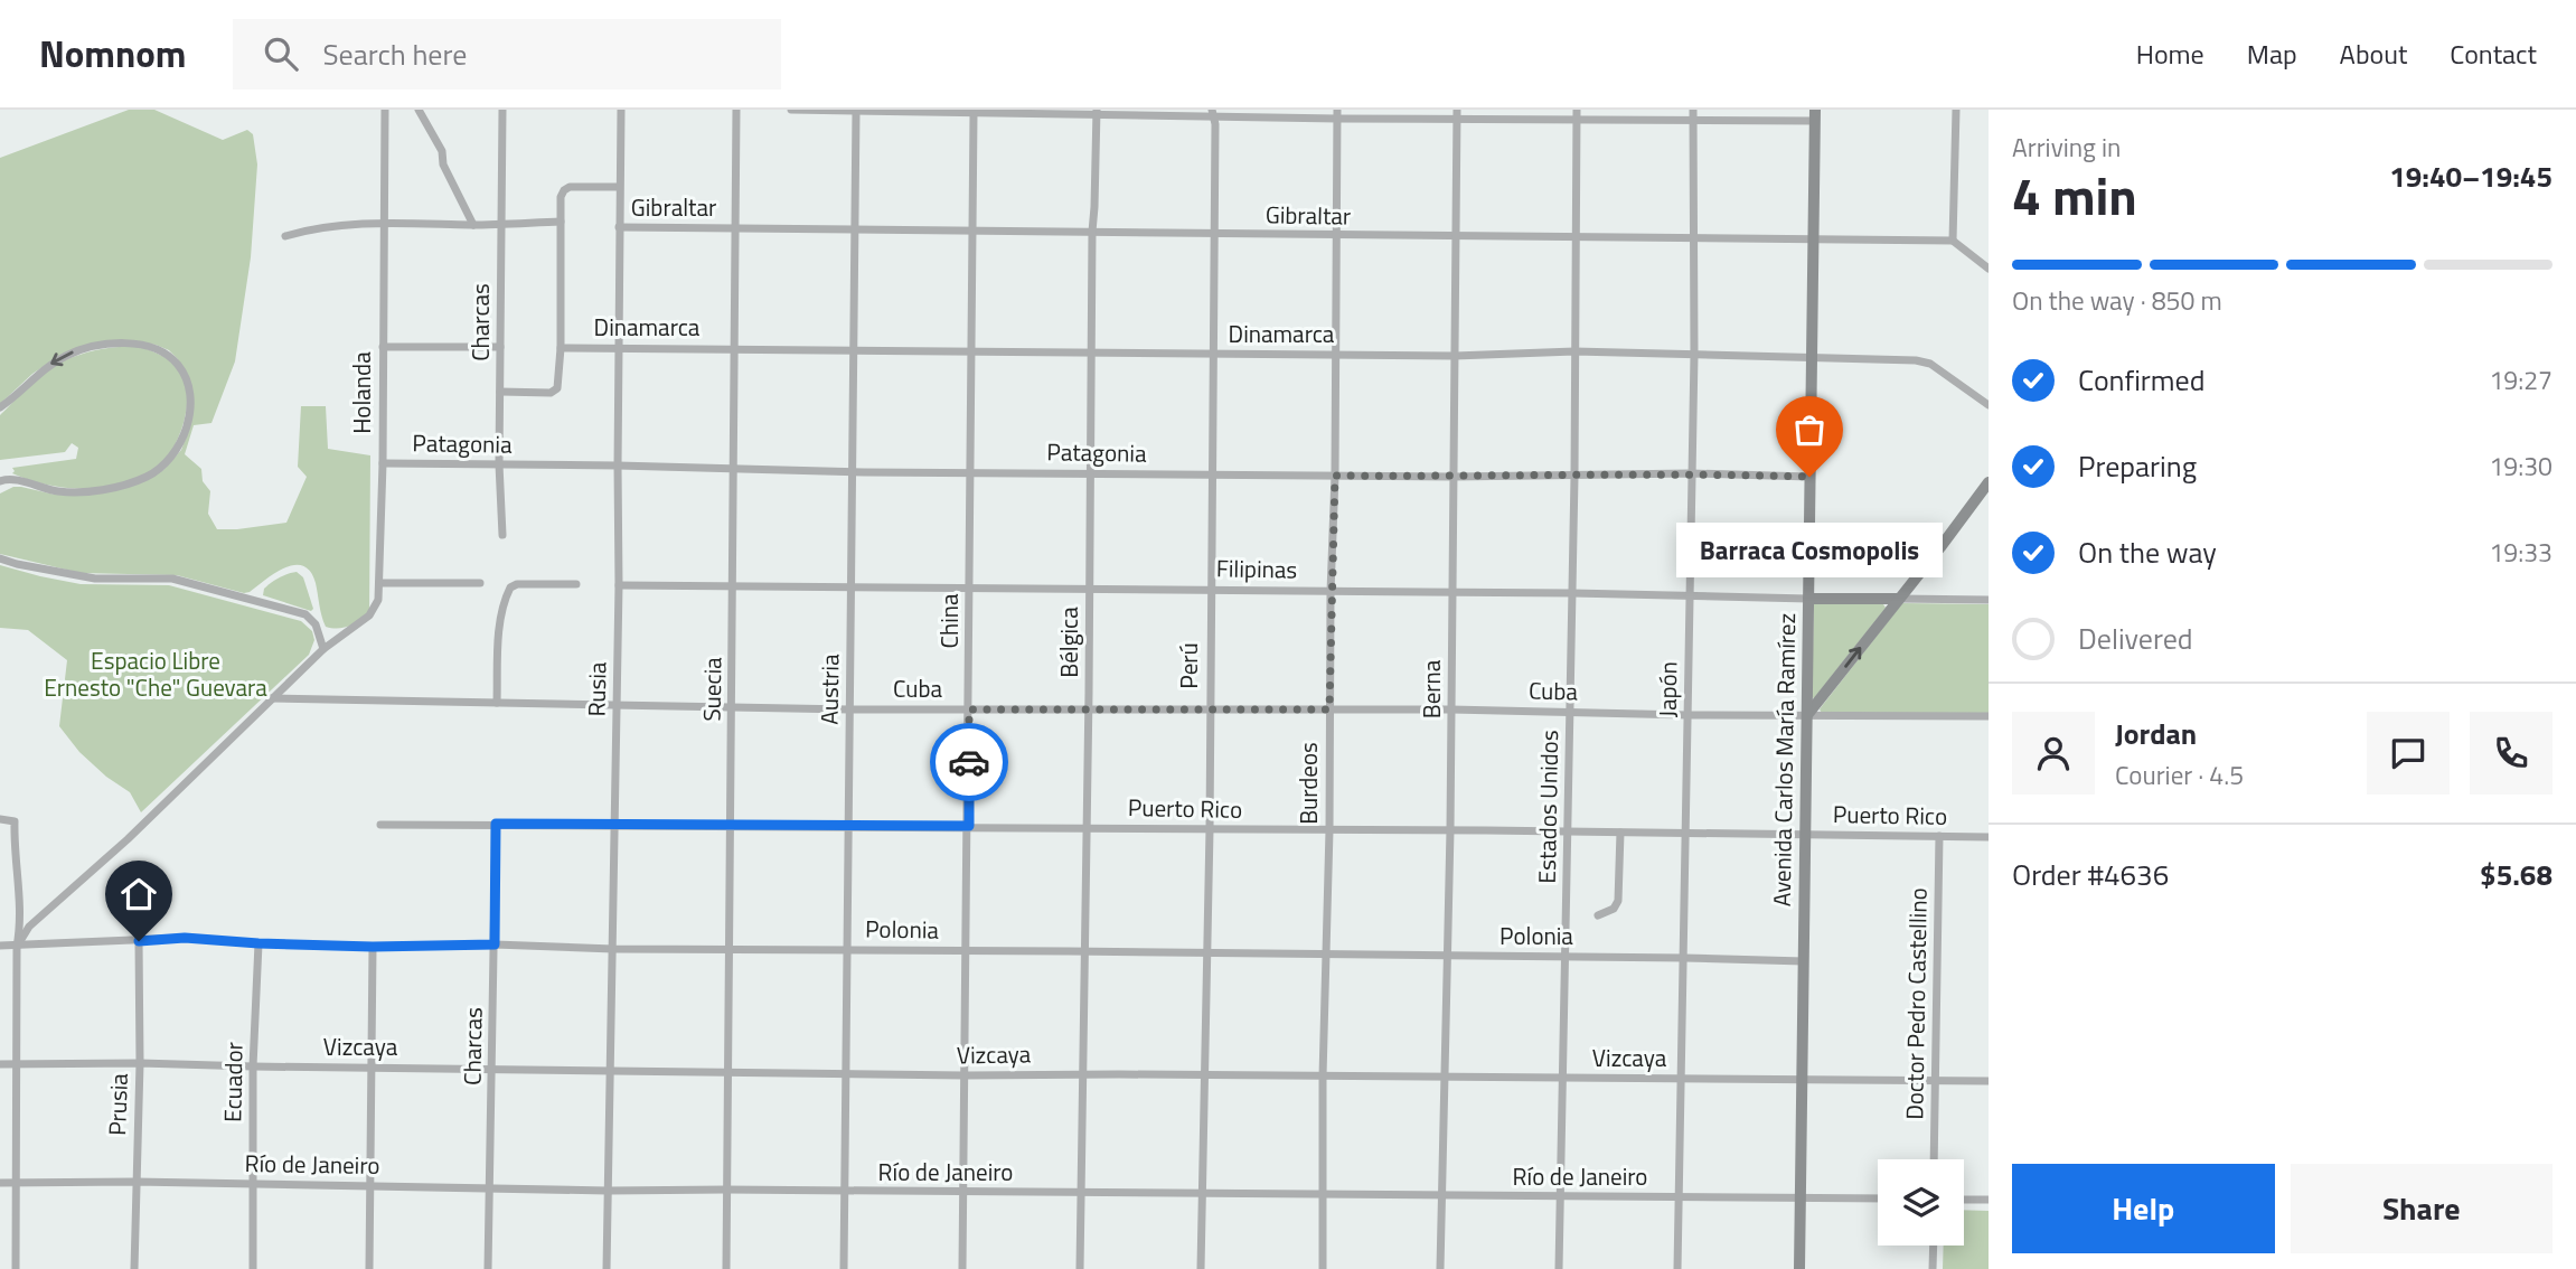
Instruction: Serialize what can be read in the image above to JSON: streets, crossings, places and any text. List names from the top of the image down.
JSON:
{
  "streets": {
    "street": [
      "Gibraltar",
      "Charcas",
      "Dinamarca",
      "Holanda",
      "Patagonia",
      "Filipinas",
      "China",
      "Bélgica",
      "Perú",
      "Rusia",
      "Suecia",
      "Austria",
      "Cuba",
      "Berna",
      "Japón",
      "Avenida Carlos María Ramírez",
      "Burdeos",
      "Estados Unidos",
      "Puerto Rico",
      "Polonia",
      "Doctor Pedro Castellino",
      "Vizcaya",
      "Ecuador",
      "Prusia",
      "Río de Janeiro"
    ]
  },
  "crossings": [
    ["Gibraltar", "China"],
    ["Gibraltar", "Bélgica"],
    ["Gibraltar", "Perú"],
    ["Gibraltar", "Rusia"],
    ["Gibraltar", "Suecia"],
    ["Gibraltar", "Austria"],
    ["Gibraltar", "Berna"],
    ["Gibraltar", "Japón"],
    ["Gibraltar", "Avenida Carlos María Ramírez"],
    ["Gibraltar", "Burdeos"],
    ["Gibraltar", "Estados Unidos"],
    ["Charcas", "Patagonia"],
    ["Charcas", "Puerto Rico"],
    ["Charcas", "Polonia"],
    ["Charcas", "Vizcaya"],
    ["Charcas", "Río de Janeiro"],
    ["Dinamarca", "China"],
    ["Dinamarca", "Bélgica"],
    ["Dinamarca", "Perú"],
    ["Dinamarca", "Rusia"],
    ["Dinamarca", "Suecia"],
    ["Dinamarca", "Austria"],
    ["Dinamarca", "Berna"],
    ["Dinamarca", "Japón"],
    ["Dinamarca", "Avenida Carlos María Ramírez"],
    ["Dinamarca", "Burdeos"],
    ["Dinamarca", "Estados Unidos"],
    ["Holanda", "Patagonia"],
    ["Holanda", "Cuba"],
    ["Holanda", "Polonia"],
    ["Patagonia", "China"],
    ["Patagonia", "Bélgica"],
    ["Patagonia", "Perú"],
    ["Patagonia", "Rusia"],
    ["Patagonia", "Suecia"],
    ["Patagonia", "Austria"],
    ["Patagonia", "Berna"],
    ["Patagonia", "Japón"],
    ["Patagonia", "Avenida Carlos María Ramírez"],
    ["Patagonia", "Burdeos"],
    ["Patagonia", "Estados Unidos"],
    ["Filipinas", "China"],
    ["Filipinas", "Bélgica"],
    ["Filipinas", "Perú"],
    ["Filipinas", "Rusia"],
    ["Filipinas", "Suecia"],
    ["Filipinas", "Austria"],
    ["Filipinas", "Berna"],
    ["Filipinas", "Japón"],
    ["Filipinas", "Avenida Carlos María Ramírez"],
    ["Filipinas", "Burdeos"],
    ["Filipinas", "Estados Unidos"],
    ["China", "Cuba"],
    ["China", "Puerto Rico"],
    ["China", "Polonia"],
    ["China", "Vizcaya"],
    ["China", "Río de Janeiro"],
    ["Bélgica", "Cuba"],
    ["Bélgica", "Puerto Rico"],
    ["Bélgica", "Polonia"],
    ["Bélgica", "Vizcaya"],
    ["Bélgica", "Río de Janeiro"],
    ["Perú", "Cuba"],
    ["Perú", "Puerto Rico"],
    ["Perú", "Polonia"],
    ["Perú", "Vizcaya"],
    ["Perú", "Río de Janeiro"],
    ["Rusia", "Cuba"],
    ["Rusia", "Puerto Rico"],
    ["Rusia", "Polonia"],
    ["Rusia", "Vizcaya"],
    ["Rusia", "Río de Janeiro"],
    ["Suecia", "Cuba"],
    ["Suecia", "Puerto Rico"],
    ["Suecia", "Polonia"],
    ["Suecia", "Vizcaya"],
    ["Suecia", "Río de Janeiro"],
    ["Austria", "Cuba"],
    ["Austria", "Puerto Rico"],
    ["Austria", "Polonia"],
    ["Austria", "Vizcaya"],
    ["Austria", "Río de Janeiro"],
    ["Cuba", "Berna"],
    ["Cuba", "Japón"],
    ["Cuba", "Avenida Carlos María Ramírez"],
    ["Cuba", "Burdeos"],
    ["Cuba", "Estados Unidos"],
    ["Berna", "Puerto Rico"],
    ["Berna", "Polonia"],
    ["Berna", "Vizcaya"],
    ["Berna", "Río de Janeiro"],
    ["Japón", "Puerto Rico"],
    ["Japón", "Polonia"],
    ["Japón", "Vizcaya"],
    ["Japón", "Río de Janeiro"],
    ["Avenida Carlos María Ramírez", "Puerto Rico"],
    ["Avenida Carlos María Ramírez", "Polonia"],
    ["Avenida Carlos María Ramírez", "Vizcaya"],
    ["Avenida Carlos María Ramírez", "Río de Janeiro"],
    ["Burdeos", "Puerto Rico"],
    ["Burdeos", "Polonia"],
    ["Burdeos", "Vizcaya"],
    ["Burdeos", "Río de Janeiro"],
    ["Estados Unidos", "Puerto Rico"],
    ["Estados Unidos", "Polonia"],
    ["Estados Unidos", "Vizcaya"],
    ["Estados Unidos", "Río de Janeiro"],
    ["Puerto Rico", "Doctor Pedro Castellino"],
    ["Polonia", "Ecuador"],
    ["Polonia", "Prusia"],
    ["Doctor Pedro Castellino", "Vizcaya"],
    ["Vizcaya", "Ecuador"],
    ["Vizcaya", "Prusia"],
    ["Ecuador", "Río de Janeiro"],
    ["Prusia", "Río de Janeiro"]
  ],
  "parks": ["Espacio Libre Ernesto \"Che\" Guevara"],
  "places": ["Barraca Cosmopolis"],
  "page": {
    "header": "Nomnom",
    "search": "Search here",
    "nav": [
      "Home",
      "Map",
      "About",
      "Contact"
    ],
    "heading": ["4 min", "Arriving in", "19:40–19:45"],
    "panel": [
      "Jordan",
      "Courier · 4.5",
      "Order #4636",
      "$5.68"
    ],
    "bar": "On the way · 850 m",
    "list": [
      ["Confirmed", "19:27"],
      ["Preparing", "19:30"],
      ["On the way", "19:33"],
      "Delivered"
    ],
    "bubble": "Barraca Cosmopolis",
    "buttons": ["Help", "Share"]
  }
}
